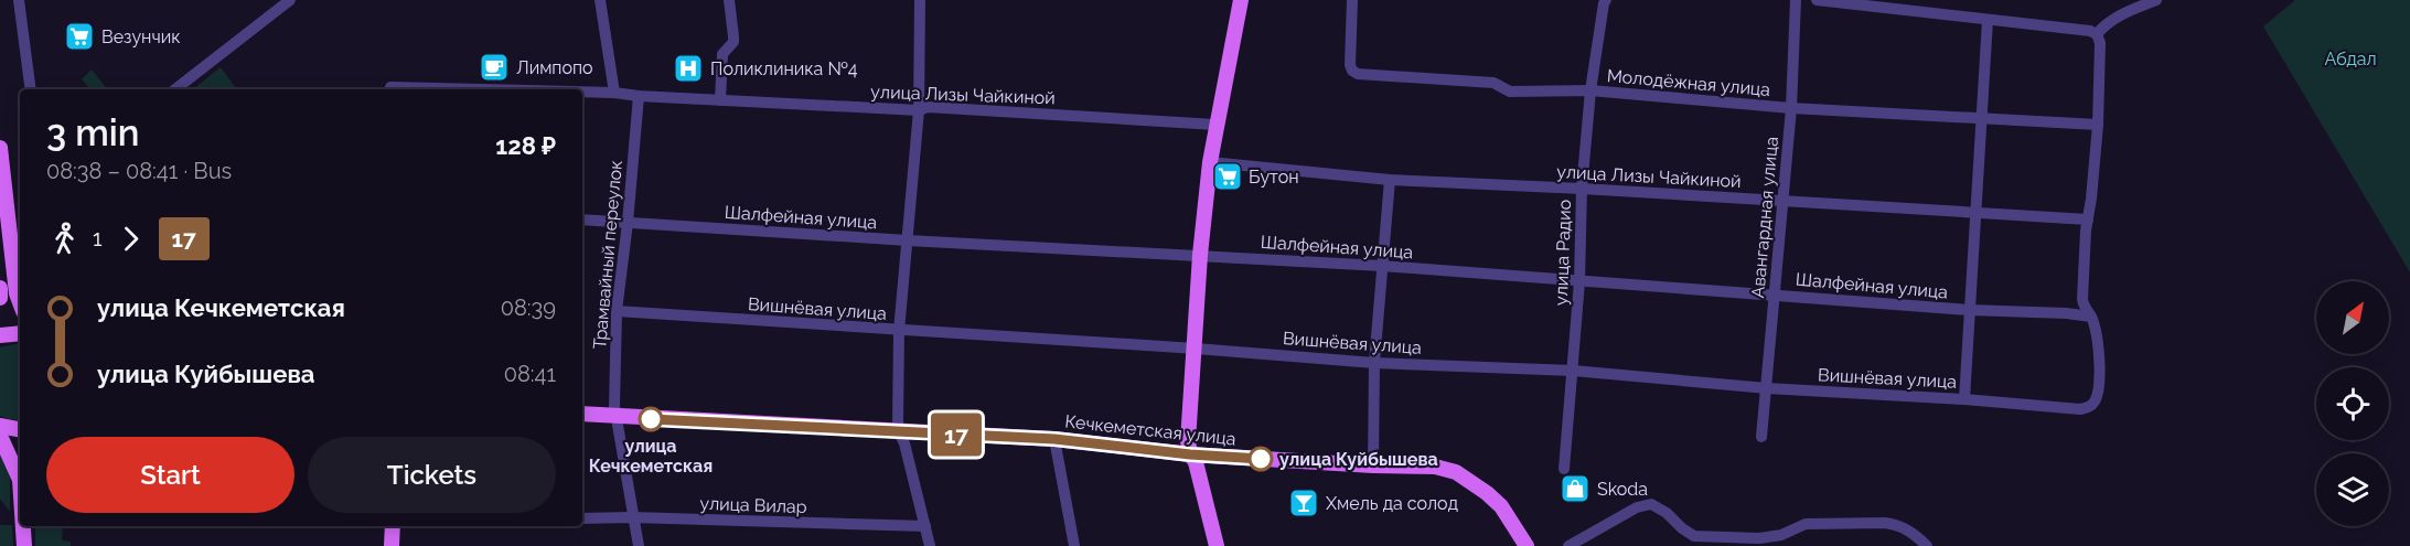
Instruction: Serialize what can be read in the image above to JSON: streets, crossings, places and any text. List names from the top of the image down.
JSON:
{
  "streets": {
    "main road": ["Кечкеметская улица"],
    "street": [
      "Молодёжная улица",
      "улица Лизы Чайкиной",
      "Шалфейная улица",
      "Авангардная улица",
      "улица Радио",
      "Трамвайный переулок",
      "Вишнёвая улица",
      "улица Вилар"
    ]
  },
  "crossings": [
    ["Молодёжная улица", "Авангардная улица"],
    ["Молодёжная улица", "улица Радио"],
    ["улица Лизы Чайкиной", "Авангардная улица"],
    ["улица Лизы Чайкиной", "улица Радио"],
    ["улица Лизы Чайкиной", "Трамвайный переулок"],
    ["Шалфейная улица", "Авангардная улица"],
    ["Шалфейная улица", "улица Радио"],
    ["Шалфейная улица", "Трамвайный переулок"],
    ["Шалфейная улица", "Вишнёвая улица"],
    ["Авангардная улица", "Вишнёвая улица"],
    ["улица Радио", "Вишнёвая улица"],
    ["Трамвайный переулок", "Вишнёвая улица"],
    ["Трамвайный переулок", "Кечкеметская улица"],
    ["Трамвайный переулок", "улица Вилар"]
  ],
  "parks": ["Абдал"],
  "places": {
    "supermarket": ["Везунчик", "Бутон"],
    "cafe": ["Лимпопо"],
    "hospital": ["Поликлиника №4"],
    "other": ["улица Кечкеметская", "улица Куйбышева"],
    "shop": ["Skoda"],
    "bar": ["Хмель да солод"]
  },
  "lines": ["bus line 17"],
  "north": "top right",
  "page": {
    "on_map": "17",
    "heading": ["3 min", "08:38 – 08:41 · Bus", "128 ₽"],
    "legs": ["1", "17"],
    "list": [
      {
        "name": "улица Кечкеметская",
        "value": "08:39"
      },
      {
        "name": "улица Куйбышева",
        "value": "08:41"
      }
    ],
    "buttons": ["Start", "Tickets"]
  }
}
